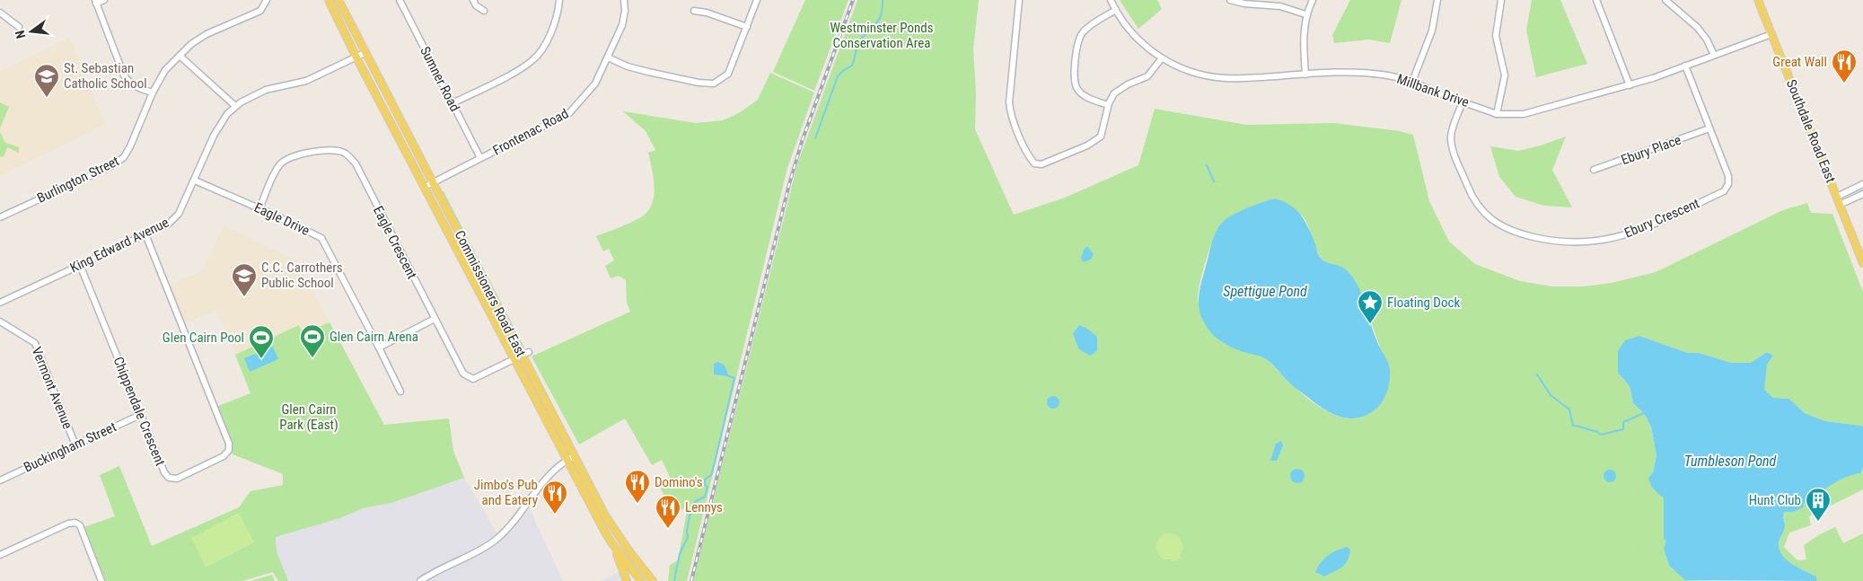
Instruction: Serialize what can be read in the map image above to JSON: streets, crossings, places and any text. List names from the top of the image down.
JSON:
{
  "streets": {
    "main road": ["Southdale Road East", "Commissioners Road East"],
    "street": [
      "Sumner Road",
      "Millbank Drive",
      "Frontenac Road",
      "Ebury Place",
      "Burlington Street",
      "Ebury Crescent",
      "Eagle Drive",
      "Eagle Crescent",
      "King Edward Avenue",
      "Vermont Avenue",
      "Chippendale Crescent",
      "Buckingham Street"
    ]
  },
  "crossings": [
    ["Sumner Road", "Frontenac Road"],
    ["Millbank Drive", "Southdale Road East"],
    ["Millbank Drive", "Ebury Crescent"],
    ["Frontenac Road", "Commissioners Road East"],
    ["Ebury Place", "Ebury Crescent"],
    ["Eagle Drive", "Eagle Crescent"],
    ["Eagle Drive", "King Edward Avenue"],
    ["Eagle Crescent", "Commissioners Road East"],
    ["King Edward Avenue", "Commissioners Road East"],
    ["King Edward Avenue", "Chippendale Crescent"],
    ["Vermont Avenue", "Buckingham Street"],
    ["Chippendale Crescent", "Buckingham Street"]
  ],
  "water": ["Spettigue Pond", "Tumbleson Pond"],
  "parks": ["Westminster Ponds Conservation Area", "Glen Cairn Park (East)"],
  "places": {
    "restaurant": [
      "Great Wall",
      "Domino's",
      "Jimbo's Pub and Eatery",
      "Lennys"
    ],
    "school or university": ["St. Sebastian Catholic School", "C.C. Carrothers Public School"],
    "place": ["Floating Dock"],
    "sports": ["Glen Cairn Arena", "Glen Cairn Pool"],
    "building": ["Hunt Club"]
  },
  "north": "left"
}
